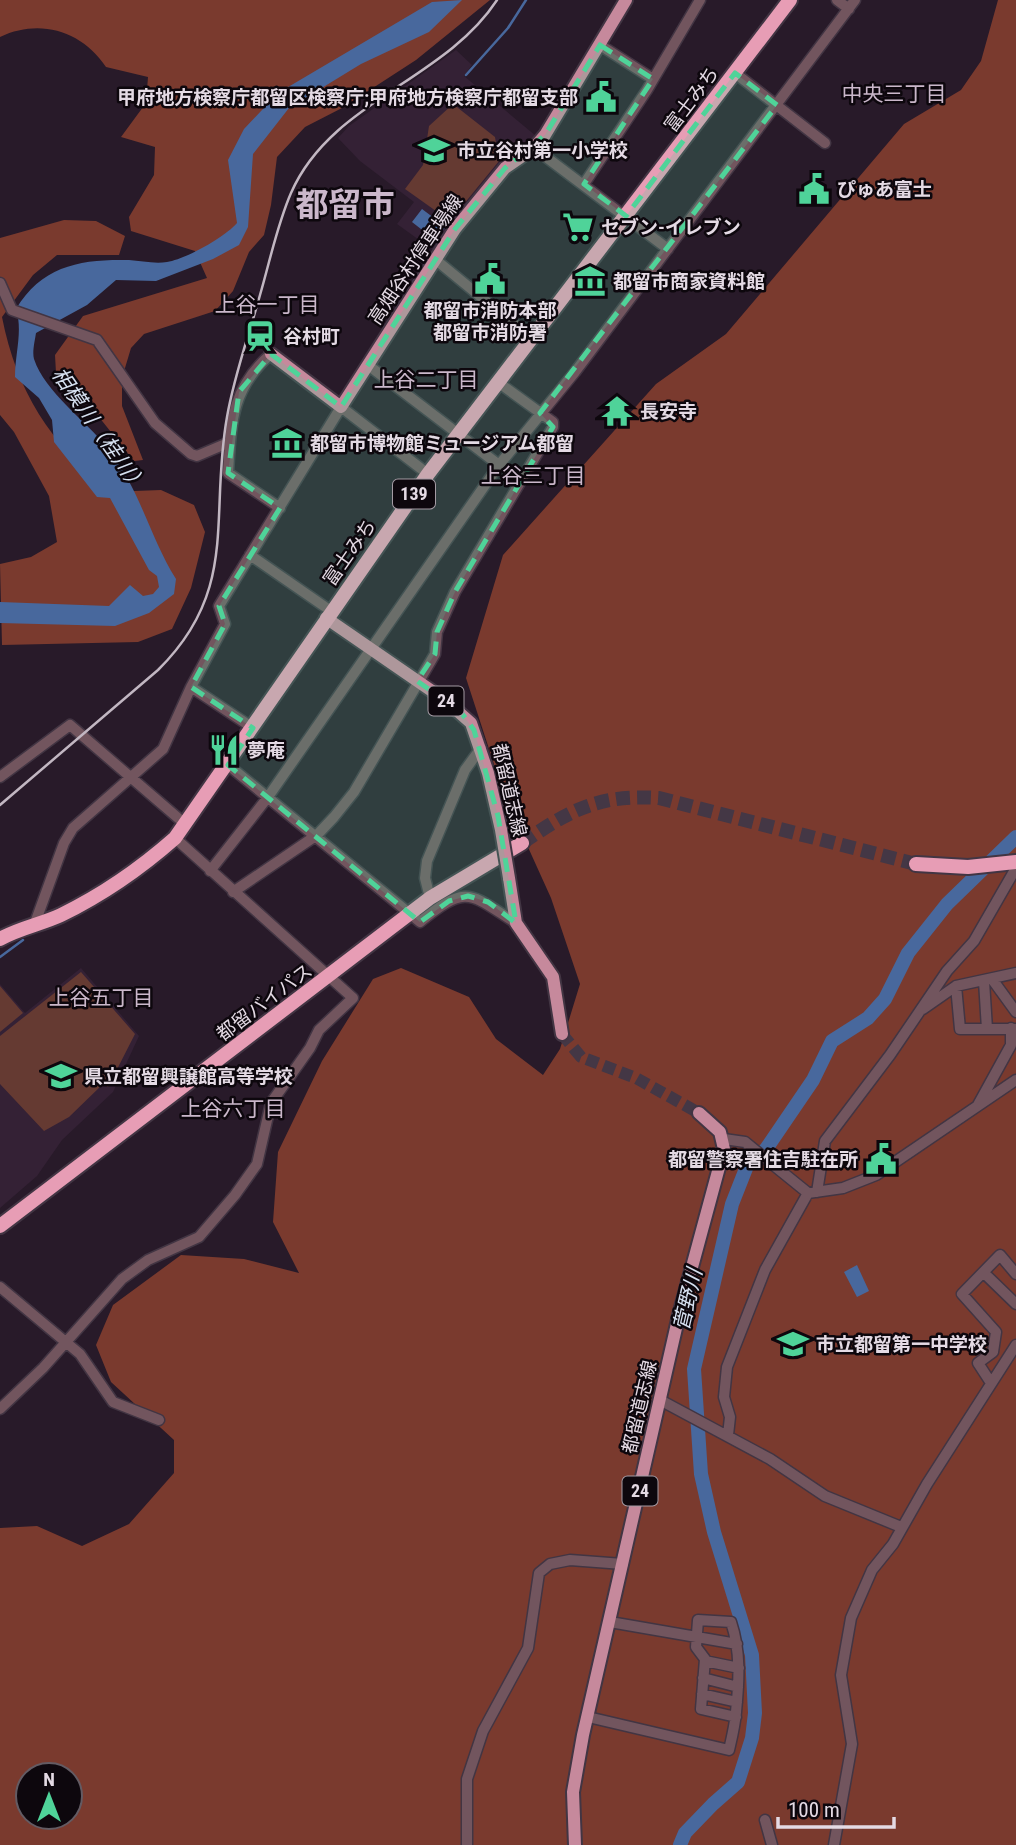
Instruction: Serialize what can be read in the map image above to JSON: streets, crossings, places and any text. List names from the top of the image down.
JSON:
{
  "streets": {
    "highway": ["富士みち", "139", "都留バイパス"],
    "main road": ["高畑谷村停車場線", "24", "都留道志線"]
  },
  "crossings": [
    ["富士みち", "都留道志線"]
  ],
  "districts": [
    "中央三丁目",
    "都留市",
    "上谷一丁目",
    "上谷二丁目",
    "上谷三丁目",
    "上谷五丁目",
    "上谷六丁目"
  ],
  "water": ["相模川（桂川）", "菅野川"],
  "places": {
    "public building": [
      "甲府地方検察庁都留区検察庁;甲府地方検察庁都留支部",
      "ぴゅあ富士",
      "都留市消防本部 都留市消防署",
      "都留警察署住吉駐在所"
    ],
    "school or university": ["市立谷村第一小学校", "県立都留興譲館高等学校", "市立都留第一中学校"],
    "supermarket": ["セブン-イレブン"],
    "museum": ["都留市商家資料館", "都留市博物館ミュージアム都留"],
    "station": ["谷村町"],
    "temple": ["長安寺"],
    "restaurant": ["夢庵"]
  },
  "scale_bar": "100 m",
  "north": "top"
}
